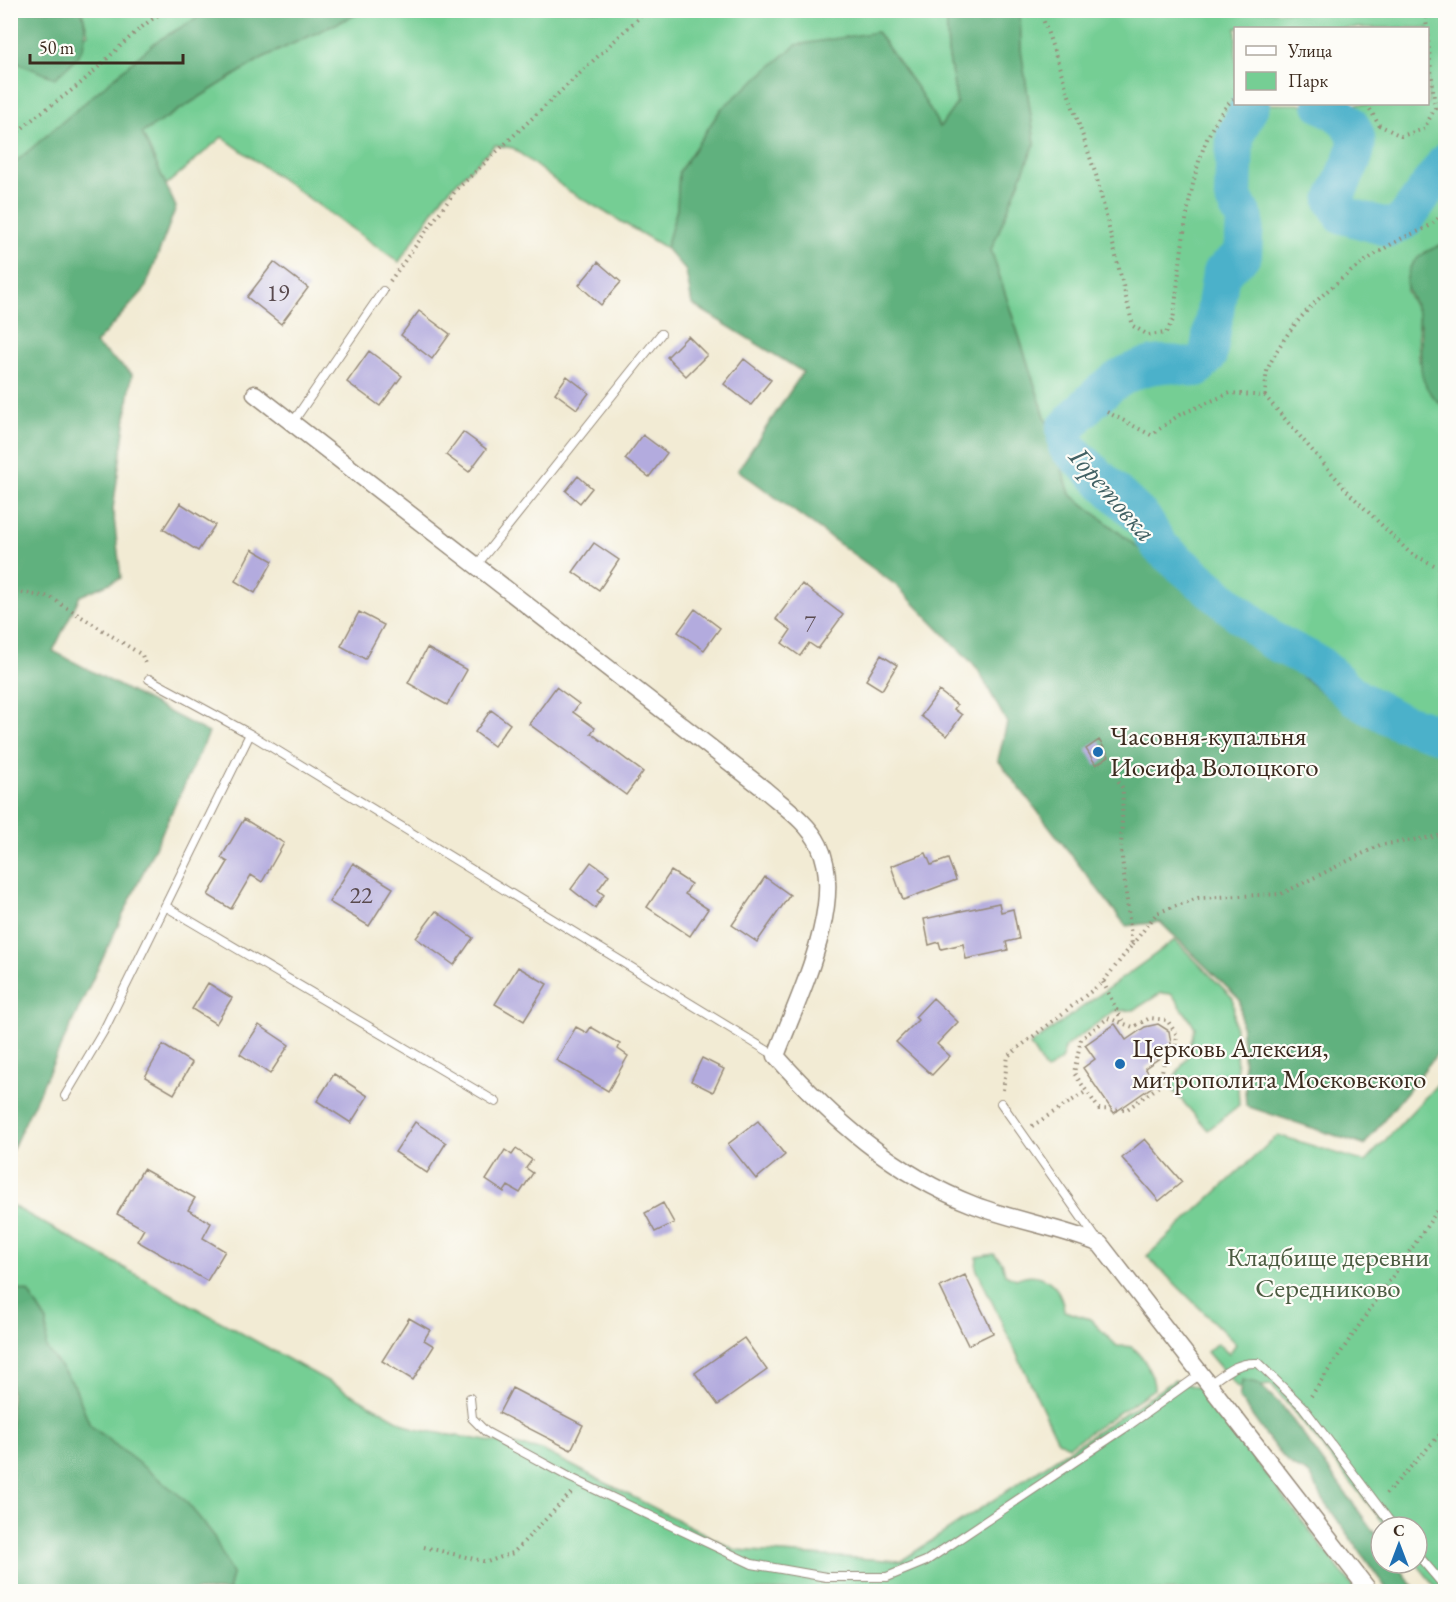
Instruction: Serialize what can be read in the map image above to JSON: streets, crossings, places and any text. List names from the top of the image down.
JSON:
{
  "water": ["Горетовка"],
  "parks": ["Кладбище деревни Середниково"],
  "places": ["Часовня-купальня Иосифа Волоцкого", "Церковь Алексия, митрополита Московского"],
  "house_numbers": ["19", "7", "22"],
  "legend": ["Улица", "Парк"],
  "scale_bar": "50 m",
  "north": "top"
}
